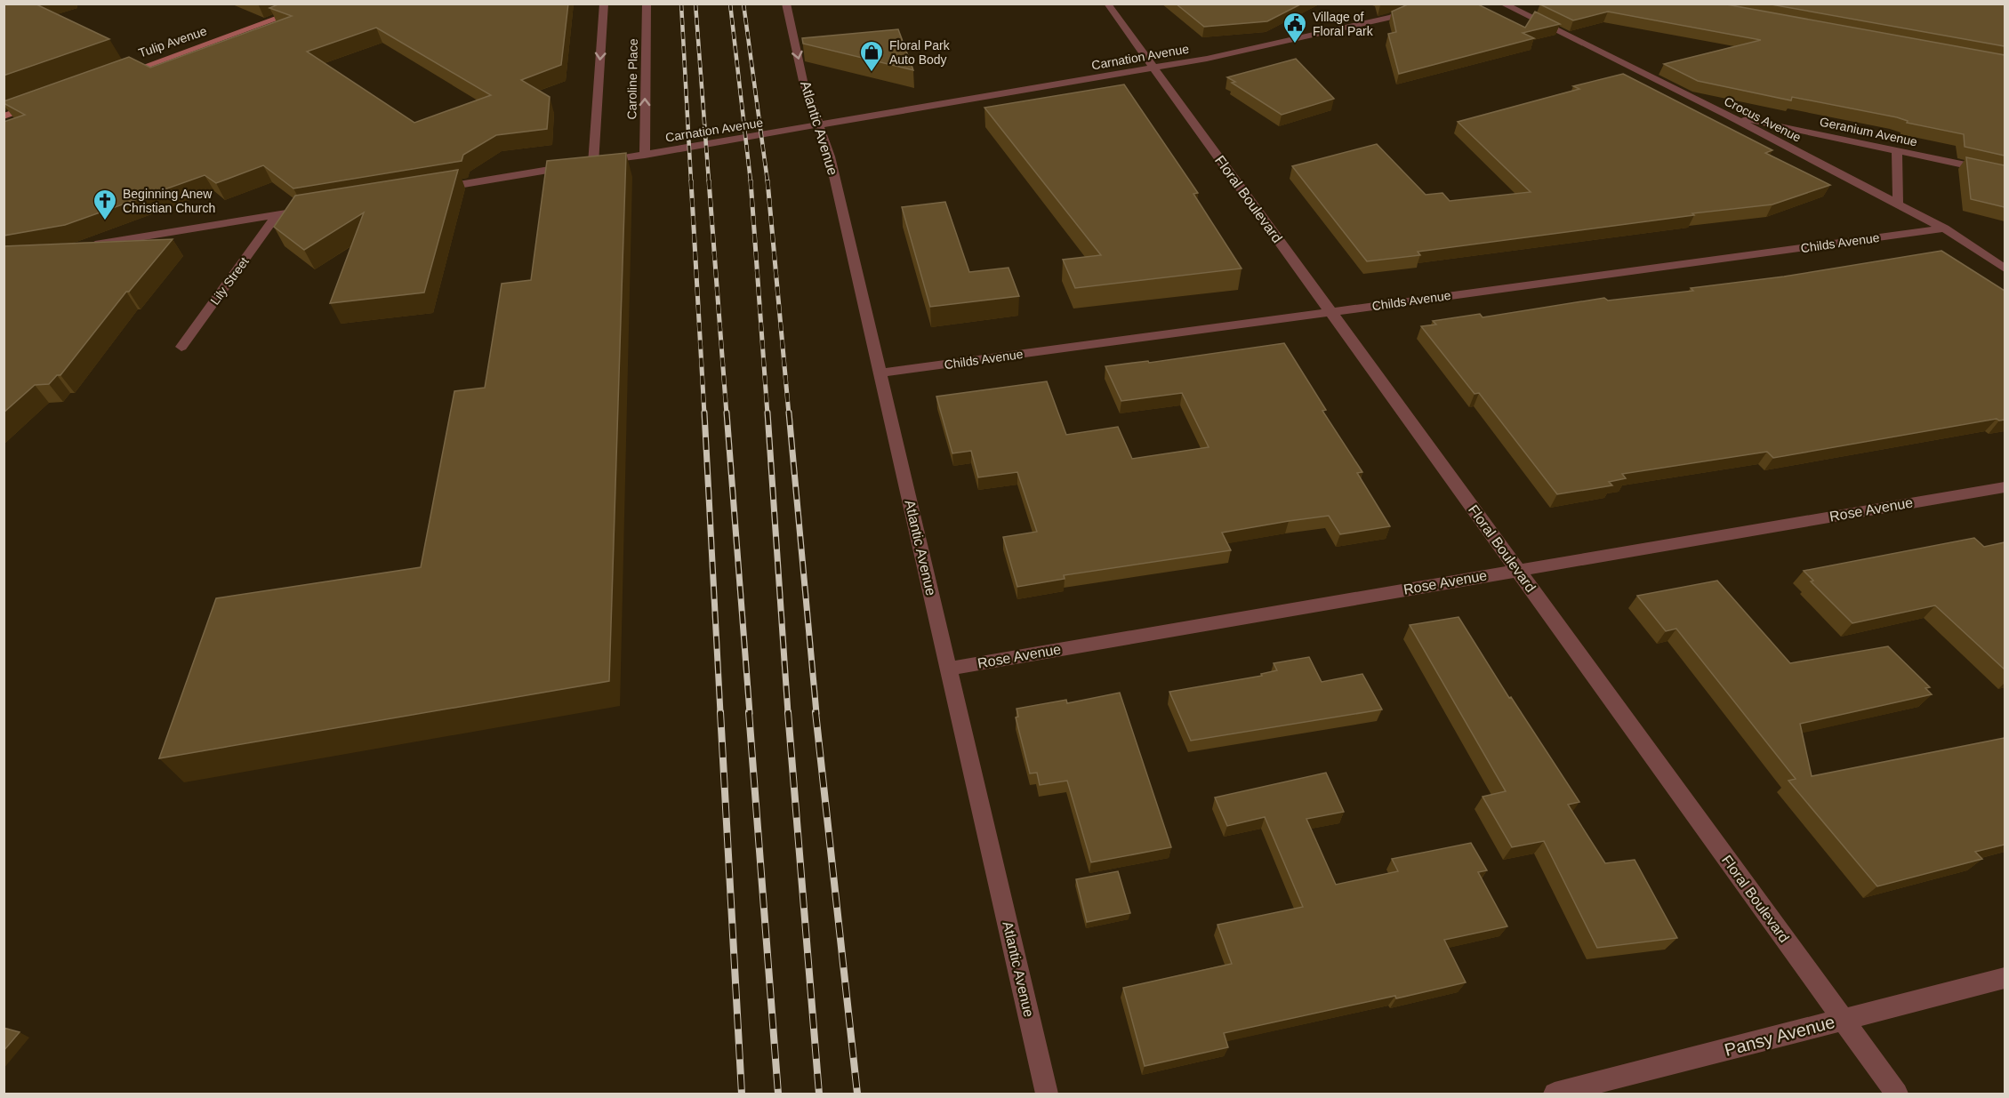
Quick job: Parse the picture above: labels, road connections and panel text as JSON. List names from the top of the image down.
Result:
{
  "streets": {
    "main road": ["Tulip Avenue"],
    "street": [
      "Carnation Avenue",
      "Caroline Place",
      "Crocus Avenue",
      "Atlantic Avenue",
      "Geranium Avenue",
      "Floral Boulevard",
      "Childs Avenue",
      "Lily Street",
      "Rose Avenue",
      "Pansy Avenue"
    ]
  },
  "crossings": [
    ["Carnation Avenue", "Caroline Place"],
    ["Carnation Avenue", "Atlantic Avenue"],
    ["Carnation Avenue", "Floral Boulevard"],
    ["Crocus Avenue", "Geranium Avenue"],
    ["Crocus Avenue", "Childs Avenue"],
    ["Atlantic Avenue", "Childs Avenue"],
    ["Atlantic Avenue", "Rose Avenue"],
    ["Floral Boulevard", "Childs Avenue"],
    ["Floral Boulevard", "Rose Avenue"],
    ["Floral Boulevard", "Pansy Avenue"]
  ],
  "places": {
    "public building": ["Village of Floral Park"],
    "shop": ["Floral Park Auto Body"],
    "church": ["Beginning Anew Christian Church"]
  }
}
